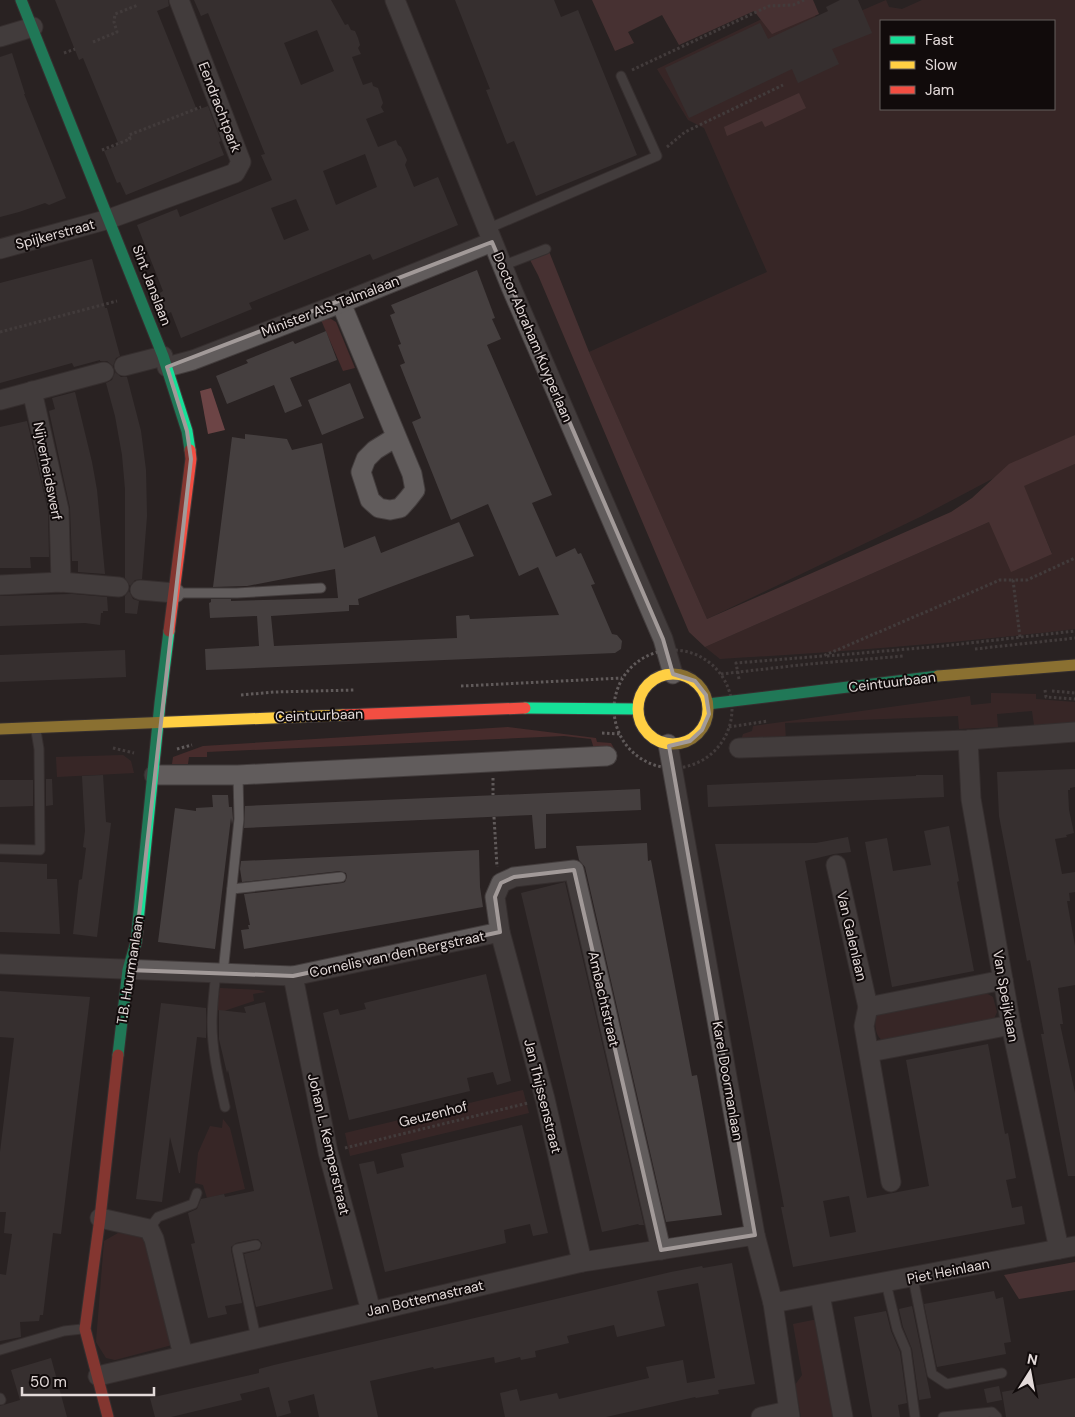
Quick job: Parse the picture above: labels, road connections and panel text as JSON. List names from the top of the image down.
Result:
{
  "streets": {
    "street": [
      "Eendrachtpark",
      "Spijkerstraat",
      "Sint Janslaan",
      "Minister A.S. Talmalaan",
      "Doctor Abraham Kuyperlaan",
      "Nijverheidswerf",
      "Ceintuurbaan",
      "Van Galenlaan",
      "Cornelis van den Bergstraat",
      "T.B. Huurmanlaan",
      "Van Speijklaan",
      "Ambachtstraat",
      "Karel Doormanlaan",
      "Jan Thijssenstraat",
      "Johan L. Kemperstraat",
      "Piet Heinlaan",
      "Jan Bottemastraat"
    ],
    "path": ["Geuzenhof"]
  },
  "crossings": [
    ["Eendrachtpark", "Spijkerstraat"],
    ["Eendrachtpark", "Sint Janslaan"],
    ["Spijkerstraat", "Sint Janslaan"],
    ["Sint Janslaan", "Minister A.S. Talmalaan"],
    ["Sint Janslaan", "Ceintuurbaan"],
    ["Sint Janslaan", "T.B. Huurmanlaan"],
    ["Minister A.S. Talmalaan", "Doctor Abraham Kuyperlaan"],
    ["Doctor Abraham Kuyperlaan", "Ceintuurbaan"],
    ["Doctor Abraham Kuyperlaan", "Karel Doormanlaan"],
    ["Ceintuurbaan", "T.B. Huurmanlaan"],
    ["Ceintuurbaan", "Karel Doormanlaan"],
    ["Cornelis van den Bergstraat", "T.B. Huurmanlaan"],
    ["Cornelis van den Bergstraat", "Jan Thijssenstraat"],
    ["Cornelis van den Bergstraat", "Johan L. Kemperstraat"],
    ["T.B. Huurmanlaan", "Jan Bottemastraat"],
    ["Van Speijklaan", "Piet Heinlaan"],
    ["Ambachtstraat", "Jan Bottemastraat"],
    ["Karel Doormanlaan", "Piet Heinlaan"],
    ["Karel Doormanlaan", "Jan Bottemastraat"],
    ["Jan Thijssenstraat", "Geuzenhof"],
    ["Jan Thijssenstraat", "Jan Bottemastraat"],
    ["Geuzenhof", "Johan L. Kemperstraat"],
    ["Johan L. Kemperstraat", "Jan Bottemastraat"]
  ],
  "legend": ["Fast", "Slow", "Jam"],
  "scale_bar": "50 m",
  "north": "top"
}
